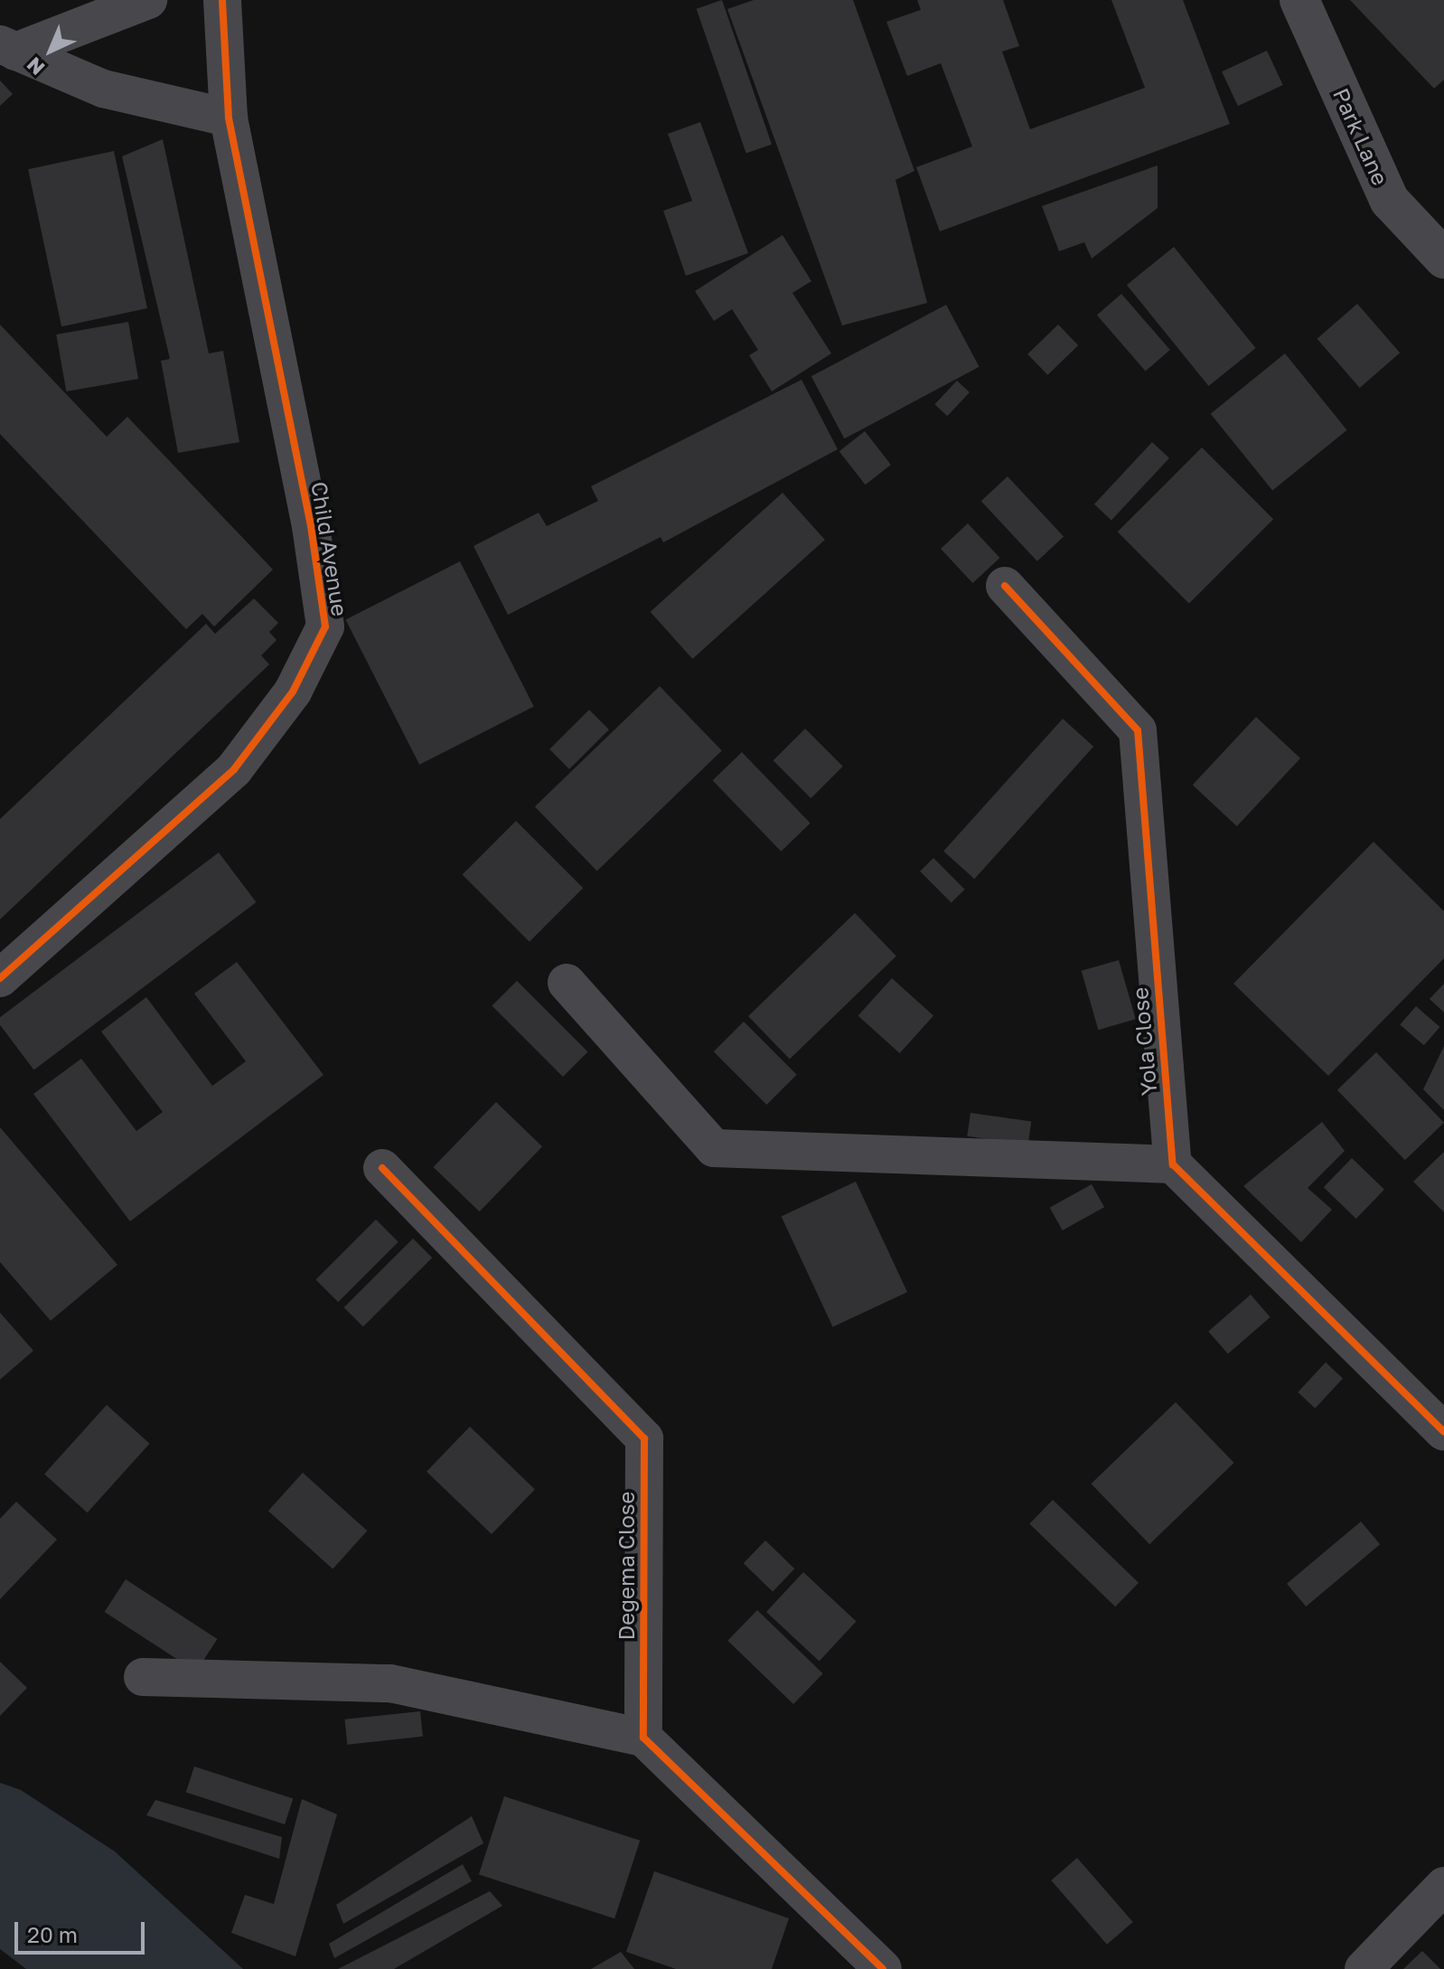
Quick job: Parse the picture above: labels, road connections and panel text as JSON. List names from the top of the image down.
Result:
{
  "streets": {
    "street": [
      "Park Lane",
      "Child Avenue",
      "Yola Close",
      "Degema Close"
    ]
  },
  "scale_bar": "20 m",
  "north": "bottom left"
}
